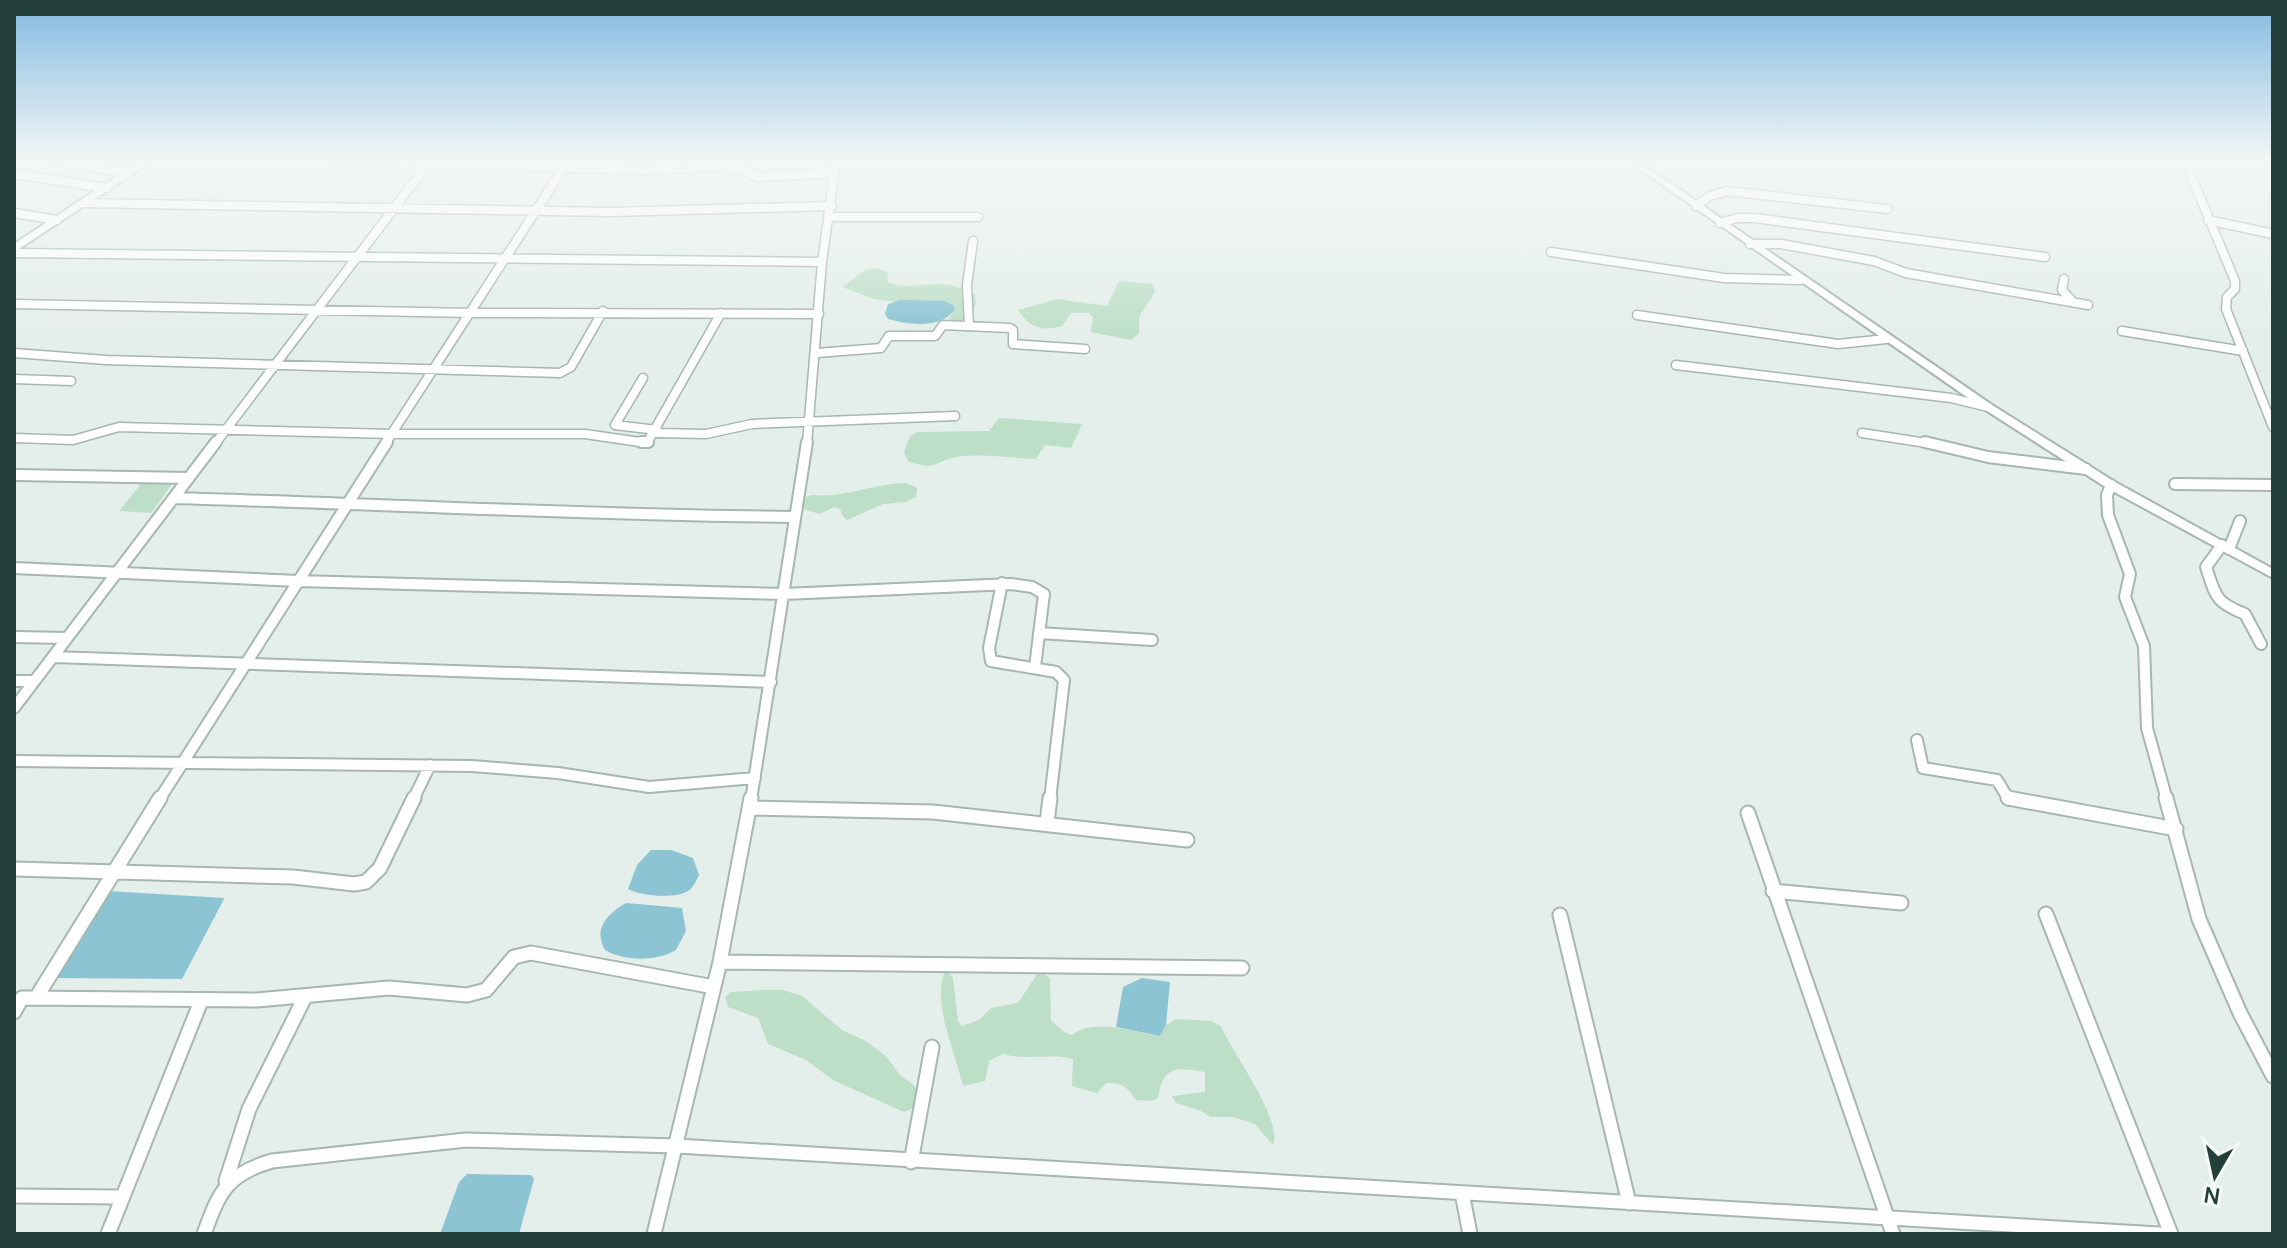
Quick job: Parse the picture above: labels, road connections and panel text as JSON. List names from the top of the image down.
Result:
{
  "north": "bottom"
}
